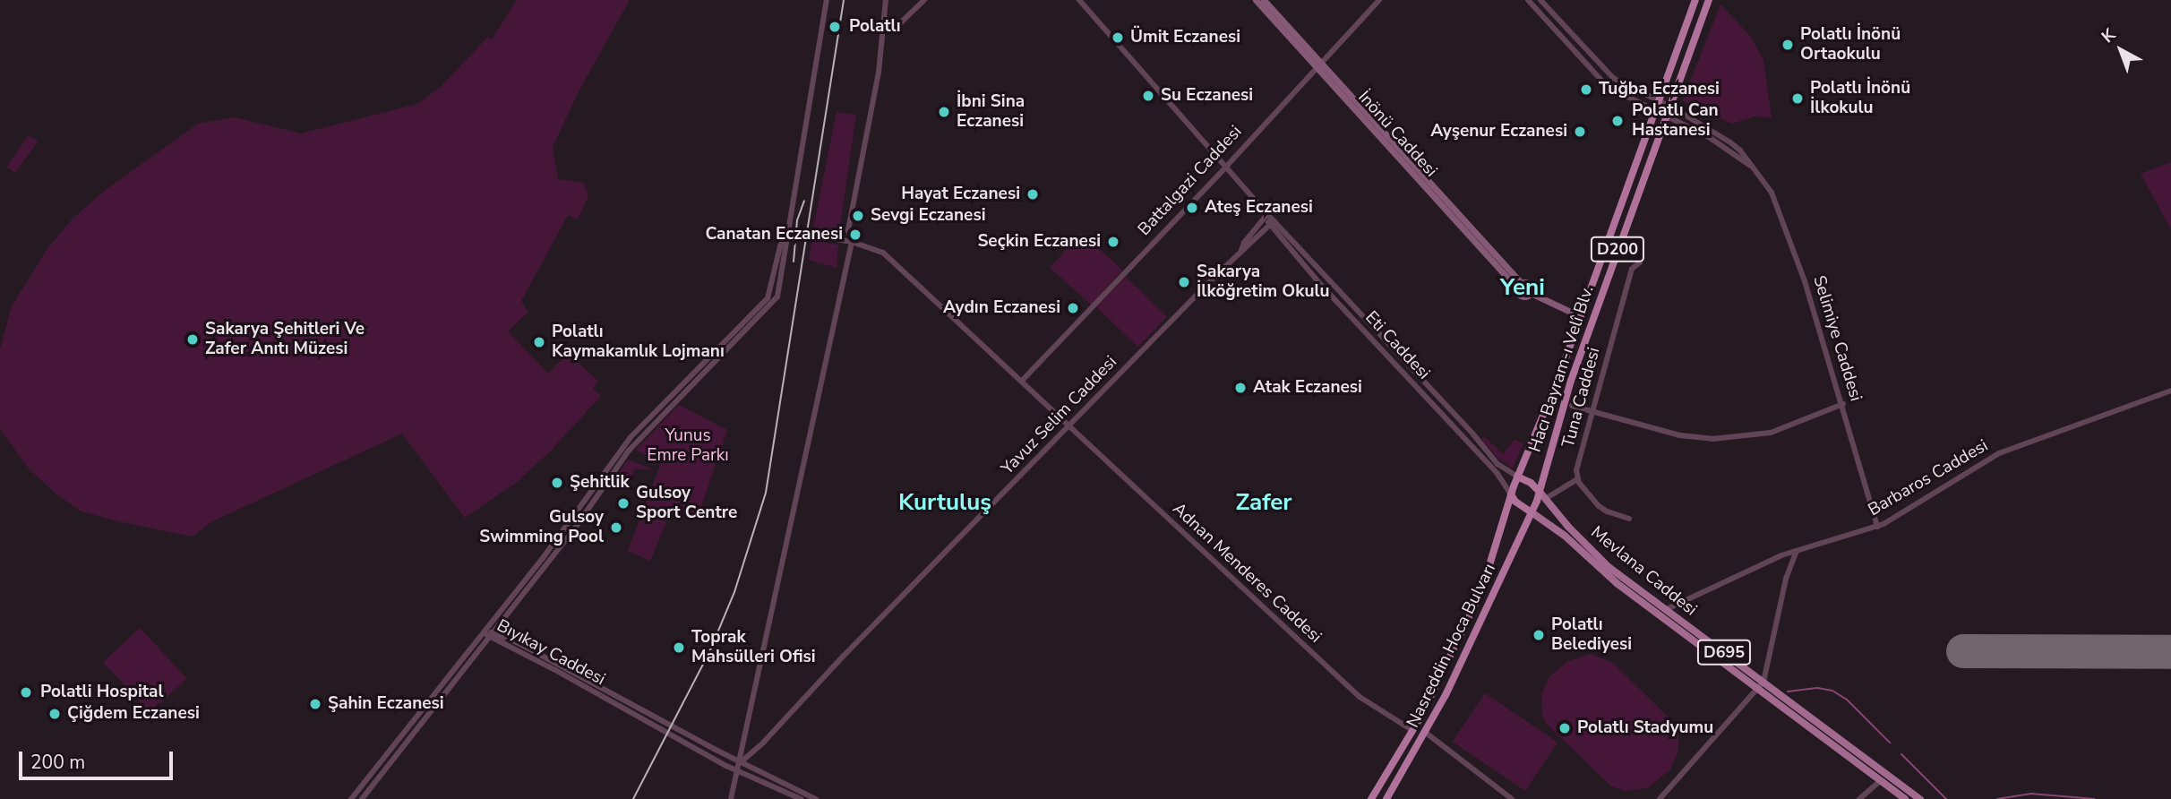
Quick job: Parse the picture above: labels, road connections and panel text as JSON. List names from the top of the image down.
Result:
{
  "streets": {
    "highway": ["D200", "Hacı Bayram-ı Velî Blv.", "Nasreddin Hoca Bulvarı"],
    "main road": ["İnönü Caddesi", "Mevlana Caddesi", "D695"],
    "street": [
      "Battalgazi Caddesi",
      "Selimiye Caddesi",
      "Eti Caddesi",
      "Tuna Caddesi",
      "Yavuz Selim Caddesi",
      "Barbaros Caddesi",
      "Adnan Menderes Caddesi",
      "Bıyıkay Caddesi"
    ]
  },
  "crossings": [
    ["İnönü Caddesi", "Battalgazi Caddesi"],
    ["Battalgazi Caddesi", "Eti Caddesi"],
    ["Battalgazi Caddesi", "Adnan Menderes Caddesi"],
    ["Selimiye Caddesi", "Hacı Bayram-ı Velî Blv."],
    ["Selimiye Caddesi", "Barbaros Caddesi"],
    ["Eti Caddesi", "Hacı Bayram-ı Velî Blv."],
    ["Eti Caddesi", "Yavuz Selim Caddesi"],
    ["Eti Caddesi", "Nasreddin Hoca Bulvarı"],
    ["Hacı Bayram-ı Velî Blv.", "Mevlana Caddesi"],
    ["Hacı Bayram-ı Velî Blv.", "Nasreddin Hoca Bulvarı"],
    ["Yavuz Selim Caddesi", "Adnan Menderes Caddesi"],
    ["Yavuz Selim Caddesi", "Bıyıkay Caddesi"],
    ["Barbaros Caddesi", "Mevlana Caddesi"],
    ["Mevlana Caddesi", "Nasreddin Hoca Bulvarı"],
    ["Adnan Menderes Caddesi", "Nasreddin Hoca Bulvarı"]
  ],
  "districts": ["Yeni", "Kurtuluş", "Zafer"],
  "parks": ["Yunus Emre Parkı"],
  "places": [
    "Polatlı",
    "Ümit Eczanesi",
    "Polatlı İnönü Ortaokulu",
    "Tuğba Eczanesi",
    "Su Eczanesi",
    "Polatlı İnönü İlkokulu",
    "İbni Sina Eczanesi",
    "Polatlı Can Hastanesi",
    "Ayşenur Eczanesi",
    "Hayat Eczanesi",
    "Ateş Eczanesi",
    "Sevgi Eczanesi",
    "Canatan Eczanesi",
    "Seçkin Eczanesi",
    "Sakarya İlköğretim Okulu",
    "Aydın Eczanesi",
    "Sakarya Şehitleri Ve Zafer Anıtı Müzesi",
    "Polatlı Kaymakamlık Lojmanı",
    "Atak Eczanesi",
    "Şehitlik",
    "Gulsoy Sport Centre",
    "Gulsoy Swimming Pool",
    "Polatlı Belediyesi",
    "Toprak Mahsülleri Ofisi",
    "Polatli Hospital",
    "Şahin Eczanesi",
    "Çiğdem Eczanesi",
    "Polatlı Stadyumu"
  ],
  "scale_bar": "200 m",
  "north": "top left"
}
